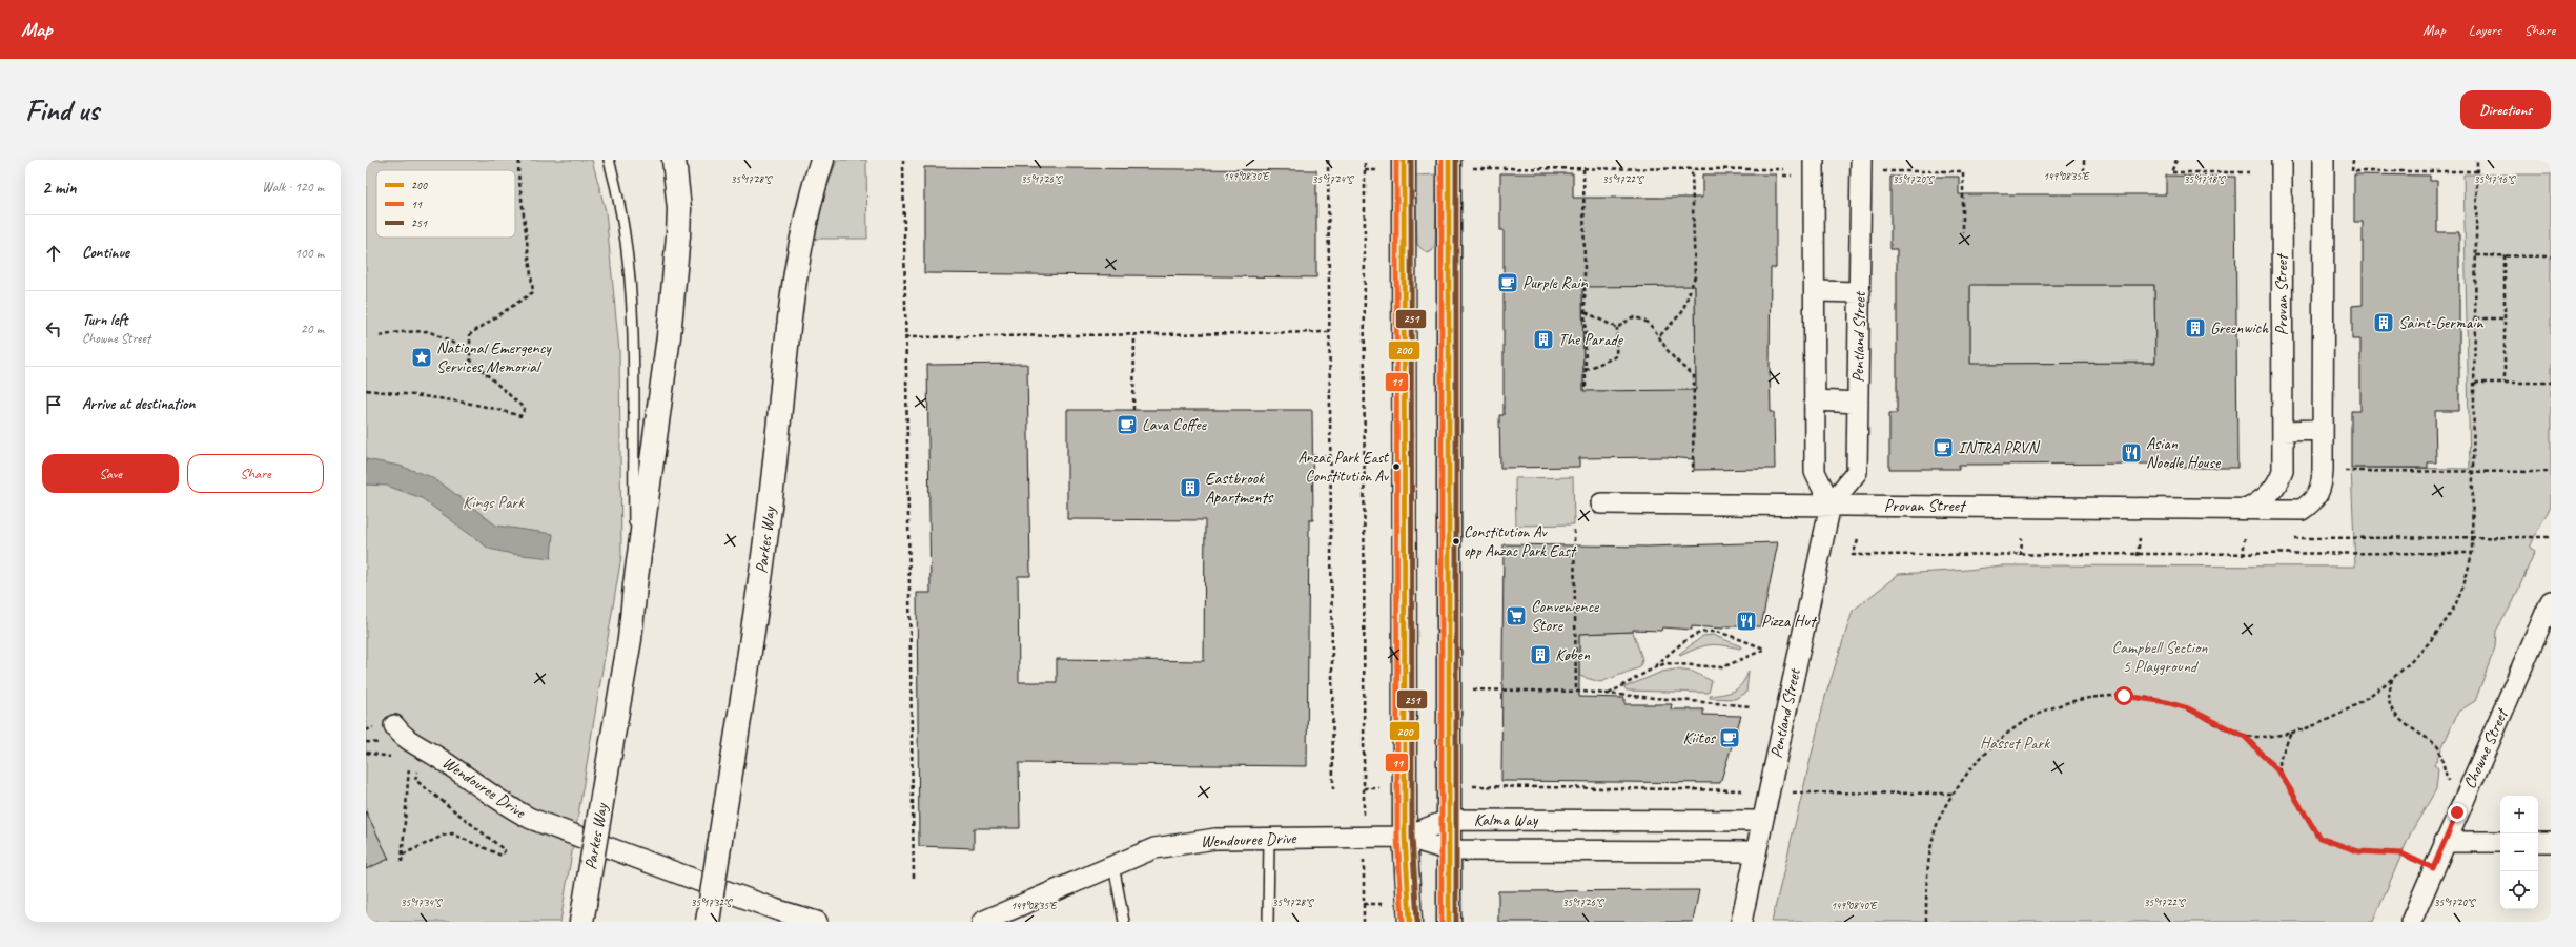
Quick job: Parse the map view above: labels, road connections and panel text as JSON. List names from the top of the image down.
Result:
{
  "streets": {
    "street": [
      "Provan Street",
      "Pentland Street",
      "Parkes Way",
      "Chowne Street",
      "Wendouree Drive",
      "Kalma Way"
    ]
  },
  "crossings": [
    ["Provan Street", "Pentland Street"],
    ["Pentland Street", "Kalma Way"],
    ["Wendouree Drive", "Kalma Way"]
  ],
  "parks": ["Kings Park", "Campbell Section 5 Playground", "Hasset Park"],
  "places": {
    "cafe": [
      "Purple Rain",
      "Lava Coffee",
      "INTRA PRVN",
      "Kiitos"
    ],
    "building": [
      "Saint-Germain",
      "Greenwich",
      "The Parade",
      "Eastbrook Apartments",
      "Køben"
    ],
    "place": ["National Emergency Services Memorial"],
    "restaurant": ["Asian Noodle House", "Pizza Hut"],
    "other": ["Anzac Park East Constitution Av", "Constitution Av opp Anzac Park East"],
    "supermarket": ["Convenience Store"]
  },
  "lines": ["transit line 200", "transit line 11", "transit line 251"],
  "legend": ["200", "11", "251"],
  "page": {
    "header": "Map",
    "nav": ["Map", "Layers", "Share"],
    "buttons": [
      "Directions",
      ["Save", "Share"]
    ],
    "title": "Find us",
    "heading": ["2 min", "Walk · 120 m"],
    "list": [
      ["Continue", "100 m"],
      ["Turn left", "Chowne Street", "20 m"],
      "Arrive at destination"
    ],
    "map_buttons": ["+", "−"]
  },
  "coordinates": [
    "149°08'30\"E",
    "149°08'35\"E",
    "35°17'28\"S",
    "35°17'24\"S",
    "35°17'22\"S",
    "35°17'20\"S",
    "35°17'26\"S",
    "35°17'18\"S",
    "35°17'16\"S",
    "35°17'34\"S",
    "35°17'32\"S",
    "149°08'40\"E"
  ]
}
